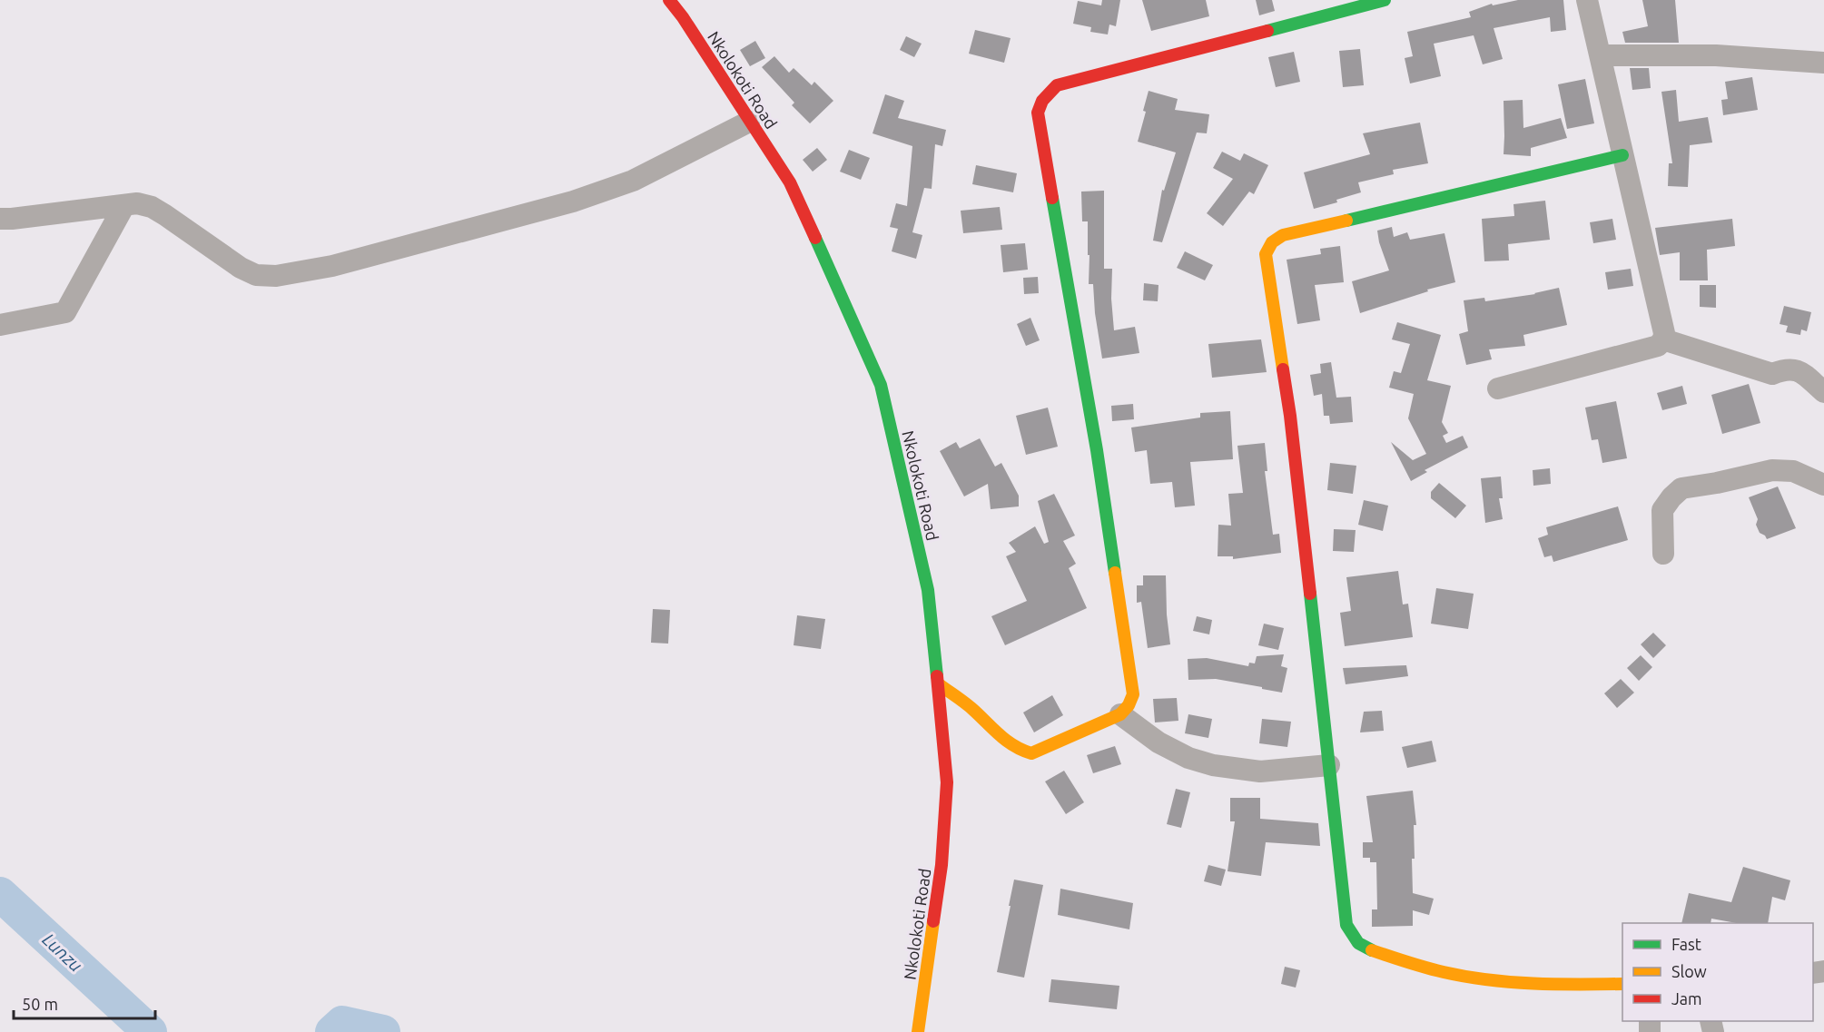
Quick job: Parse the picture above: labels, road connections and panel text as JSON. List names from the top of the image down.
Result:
{
  "streets": {
    "street": ["Nkolokoti Road"]
  },
  "water": ["Lunzu"],
  "legend": ["Fast", "Slow", "Jam"],
  "scale_bar": "50 m"
}
